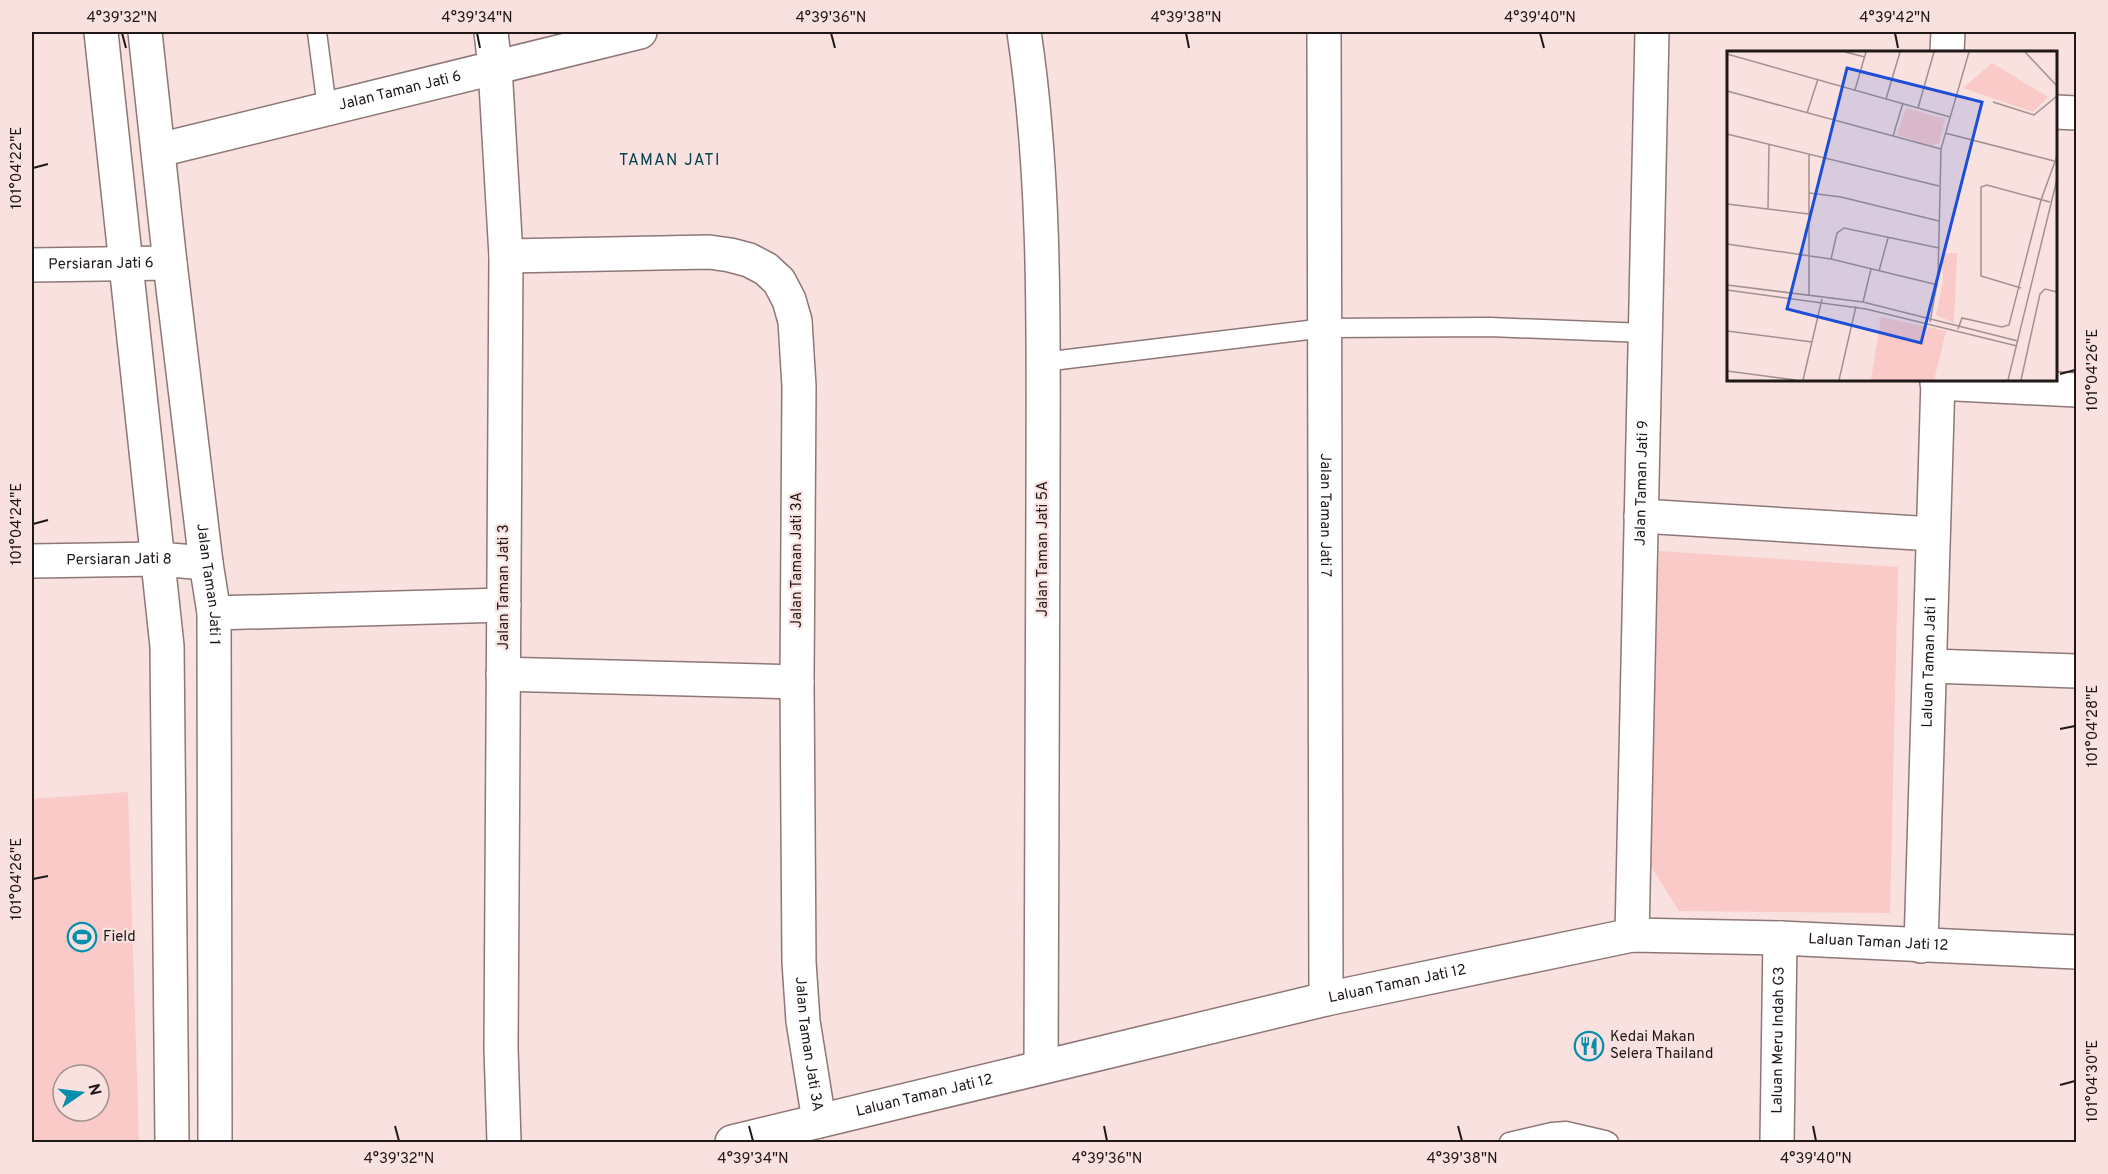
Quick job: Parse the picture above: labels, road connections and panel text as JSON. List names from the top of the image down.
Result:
{
  "streets": {
    "street": [
      "Jalan Taman Jati 6",
      "Persiaran Jati 6",
      "Jalan Taman Jati 9",
      "Jalan Taman Jati 7",
      "Jalan Taman Jati 5A",
      "Jalan Taman Jati 3A",
      "Persiaran Jati 8",
      "Jalan Taman Jati 1",
      "Jalan Taman Jati 3",
      "Laluan Taman Jati 1",
      "Laluan Taman Jati 12",
      "Laluan Meru Indah G3"
    ]
  },
  "crossings": [
    ["Jalan Taman Jati 6", "Jalan Taman Jati 1"],
    ["Jalan Taman Jati 6", "Jalan Taman Jati 3"],
    ["Persiaran Jati 6", "Jalan Taman Jati 1"],
    ["Jalan Taman Jati 9", "Laluan Taman Jati 12"],
    ["Jalan Taman Jati 7", "Laluan Taman Jati 12"],
    ["Jalan Taman Jati 5A", "Laluan Taman Jati 12"],
    ["Jalan Taman Jati 3A", "Jalan Taman Jati 3"],
    ["Jalan Taman Jati 3A", "Laluan Taman Jati 12"],
    ["Persiaran Jati 8", "Jalan Taman Jati 1"],
    ["Laluan Taman Jati 1", "Laluan Taman Jati 12"],
    ["Laluan Taman Jati 12", "Laluan Meru Indah G3"]
  ],
  "districts": ["TAMAN JATI"],
  "places": {
    "sports": ["Field"],
    "restaurant": ["Kedai Makan Selera Thailand"]
  },
  "north": "right",
  "coordinates": [
    "4°39'32\"N",
    "4°39'34\"N",
    "4°39'36\"N",
    "4°39'38\"N",
    "4°39'40\"N",
    "4°39'42\"N",
    "101°04'22\"E",
    "101°04'26\"E",
    "101°04'24\"E",
    "101°04'28\"E",
    "101°04'30\"E"
  ]
}
